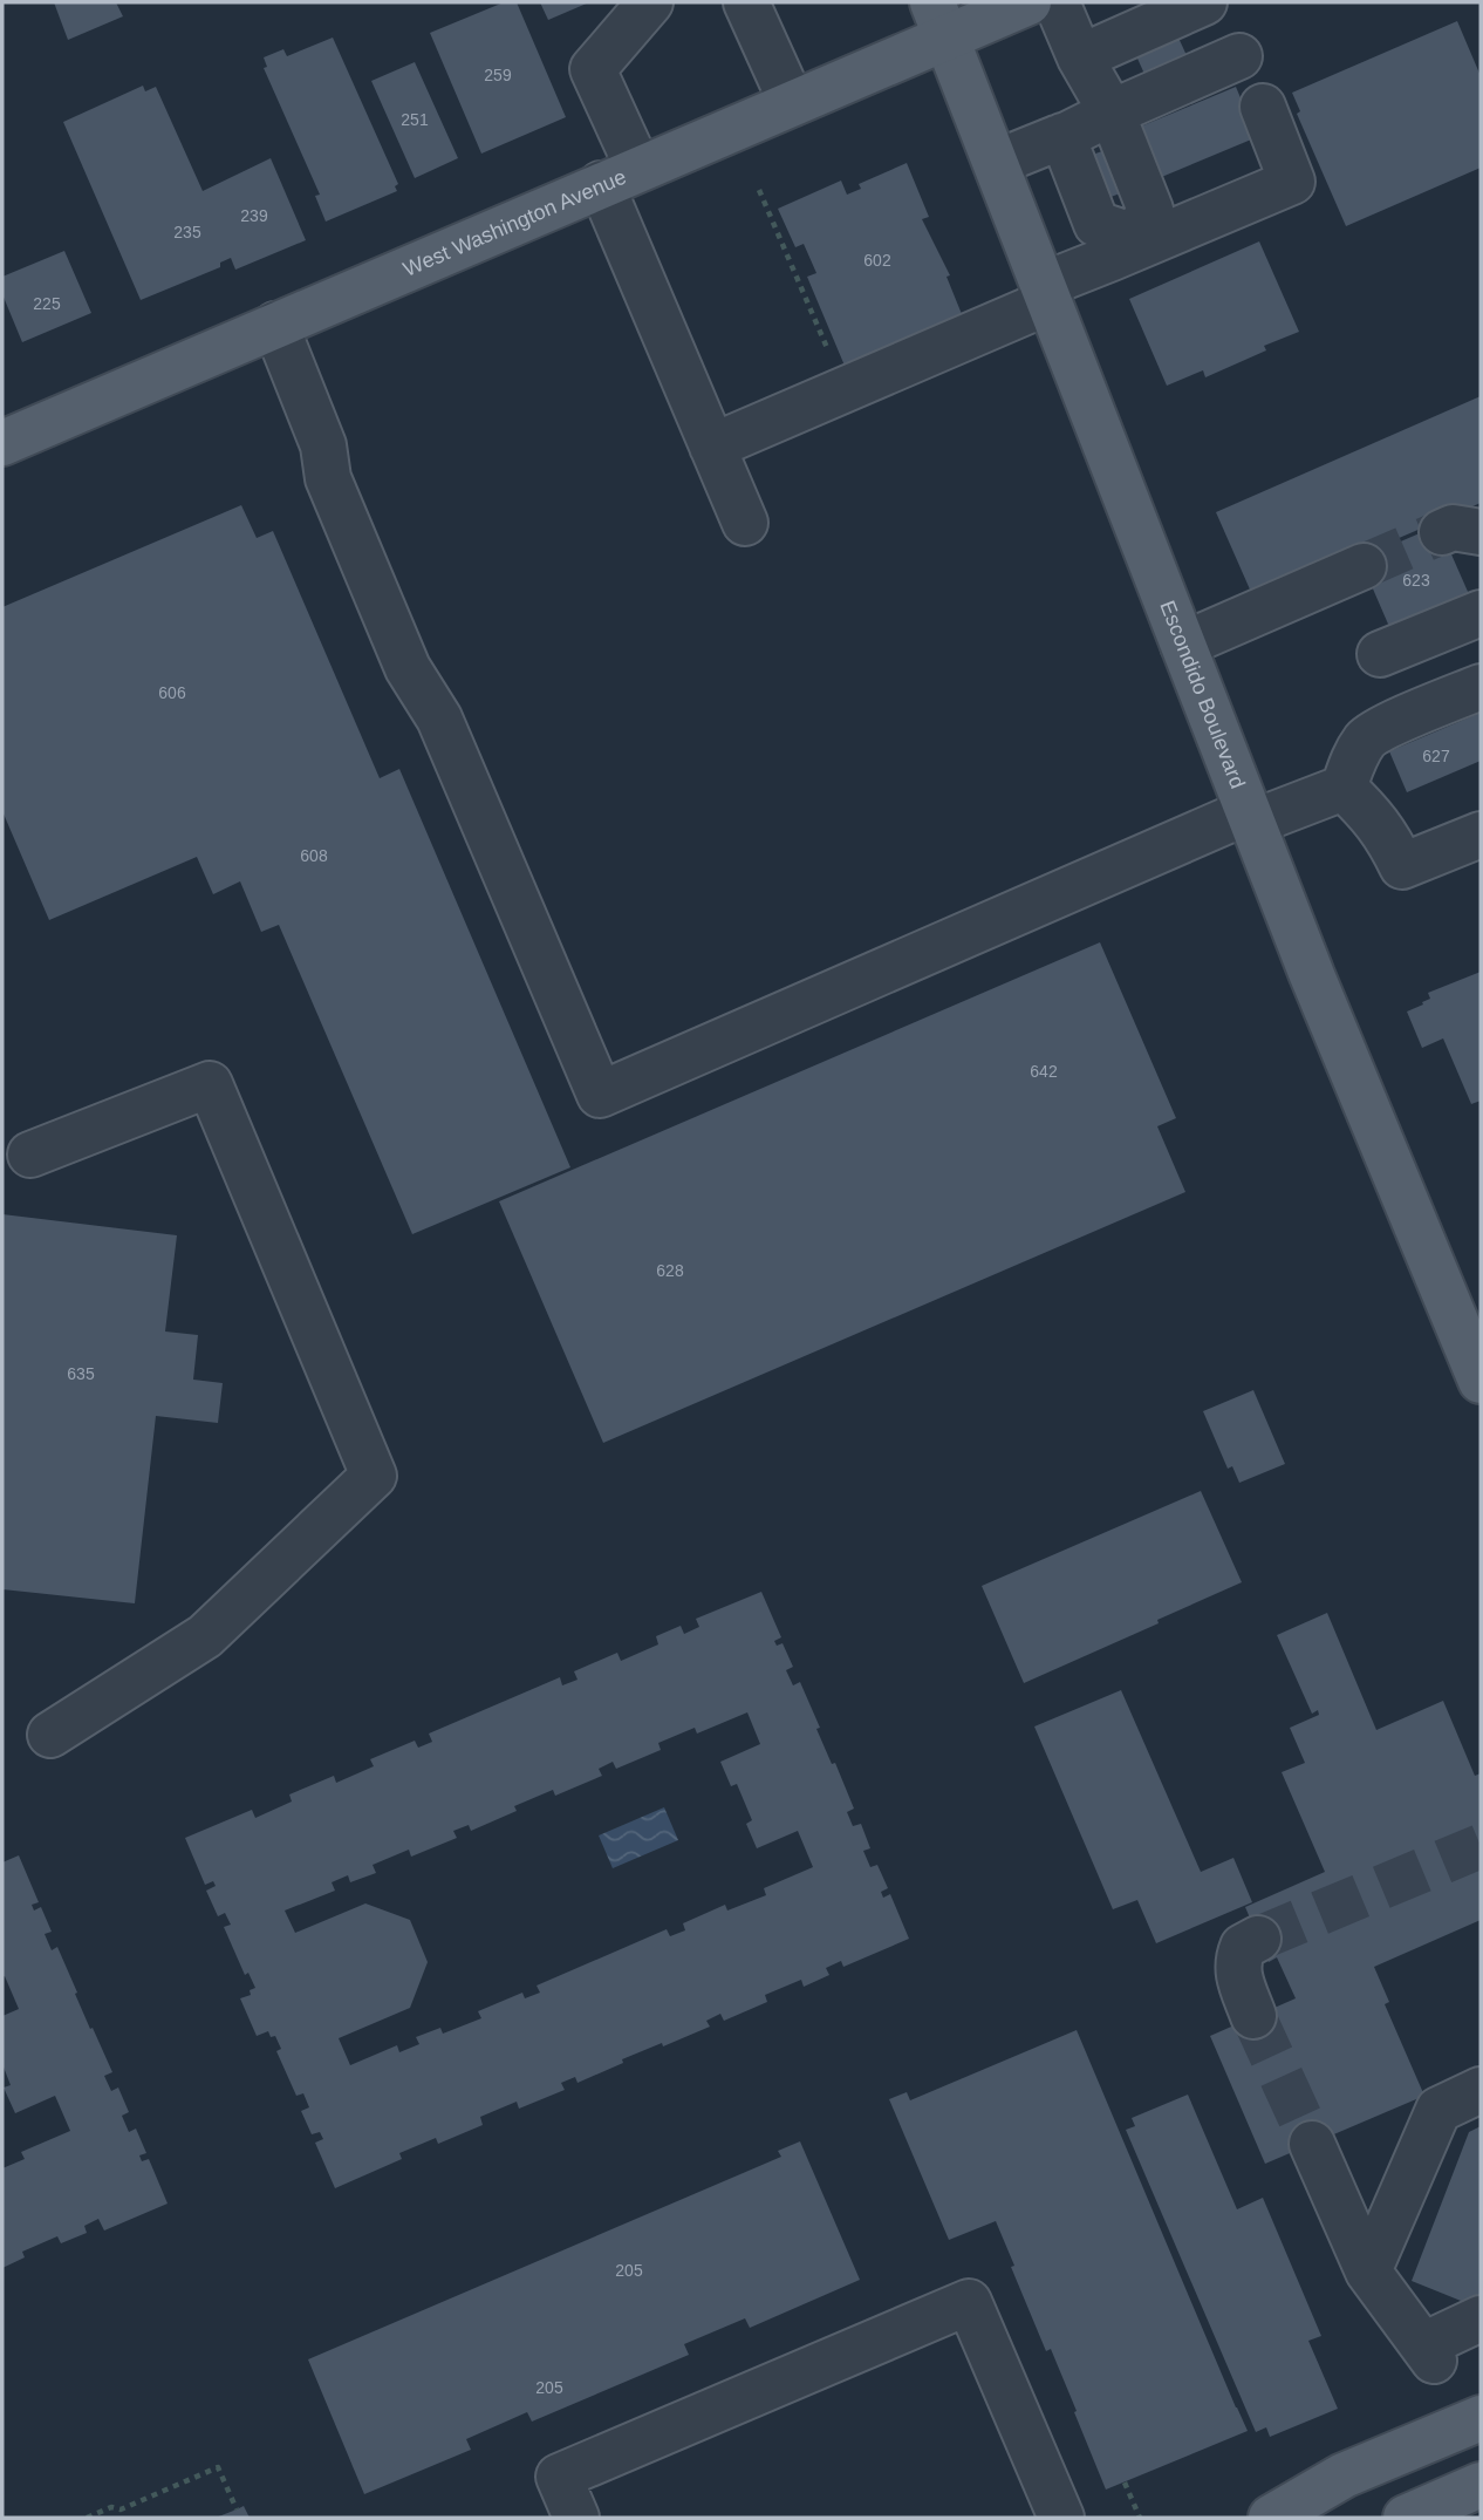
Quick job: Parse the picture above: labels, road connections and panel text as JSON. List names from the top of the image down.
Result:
{
  "streets": {
    "main road": ["West Washington Avenue", "Escondido Boulevard"]
  },
  "crossings": [
    ["West Washington Avenue", "Escondido Boulevard"]
  ],
  "house_numbers": [
    "259",
    "251",
    "239",
    "235",
    "602",
    "225",
    "623",
    "606",
    "627",
    "608",
    "642",
    "628",
    "635",
    "205",
    "205"
  ]
}
